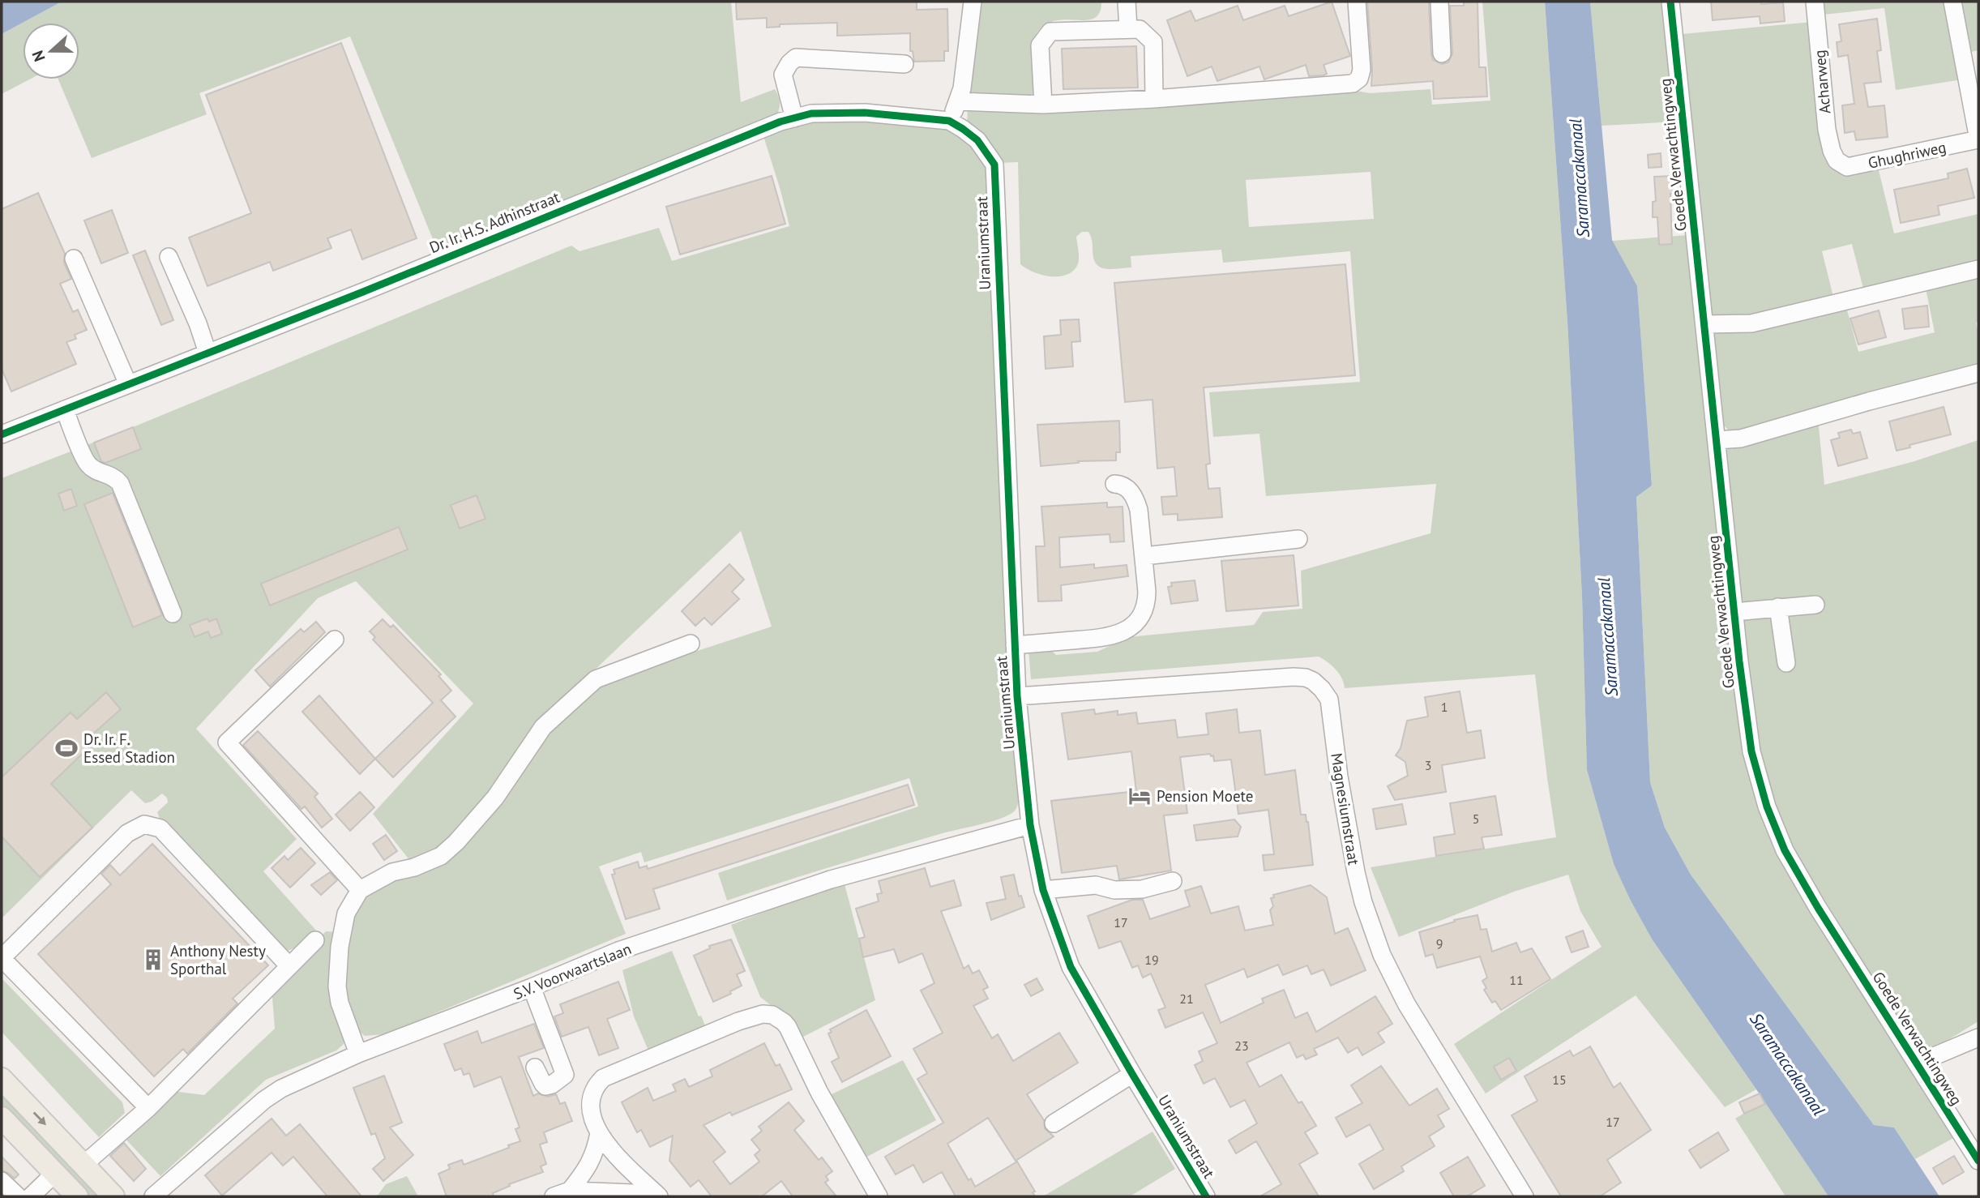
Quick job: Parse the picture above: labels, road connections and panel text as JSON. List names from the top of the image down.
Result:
{
  "streets": {
    "street": [
      "Acharweg",
      "Goede Verwachtingweg",
      "Ghughriweg",
      "Dr. Ir. H.S. Adhinstraat",
      "Uraniumstraat",
      "Magnesiumstraat",
      "S.V. Voorwaartslaan"
    ]
  },
  "crossings": [
    ["Acharweg", "Ghughriweg"],
    ["Dr. Ir. H.S. Adhinstraat", "Uraniumstraat"],
    ["Uraniumstraat", "Magnesiumstraat"],
    ["Uraniumstraat", "S.V. Voorwaartslaan"]
  ],
  "water": ["Saramaccakanaal"],
  "places": {
    "sports": ["Dr. Ir. F. Essed Stadion"],
    "hotel": ["Pension Moete"],
    "building": ["Anthony Nesty Sporthal"]
  },
  "house_numbers": [
    "1",
    "3",
    "5",
    "17",
    "9",
    "19",
    "11",
    "21",
    "23",
    "15",
    "17"
  ],
  "north": "left"
}
